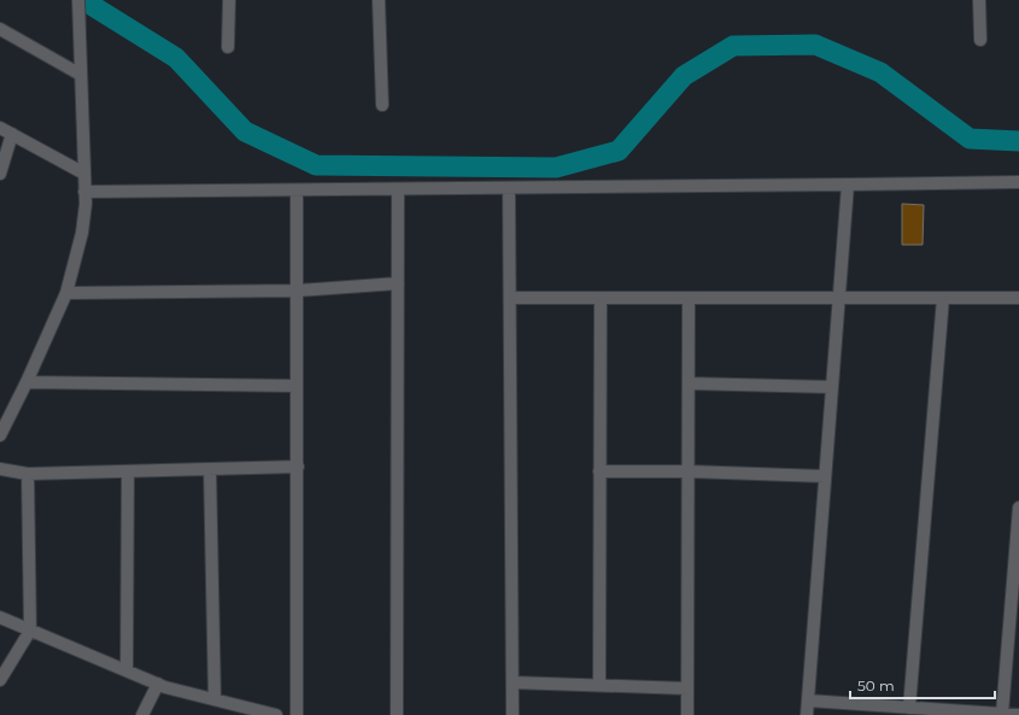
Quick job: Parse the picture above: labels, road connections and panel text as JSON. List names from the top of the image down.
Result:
{
  "scale_bar": "50 m"
}
